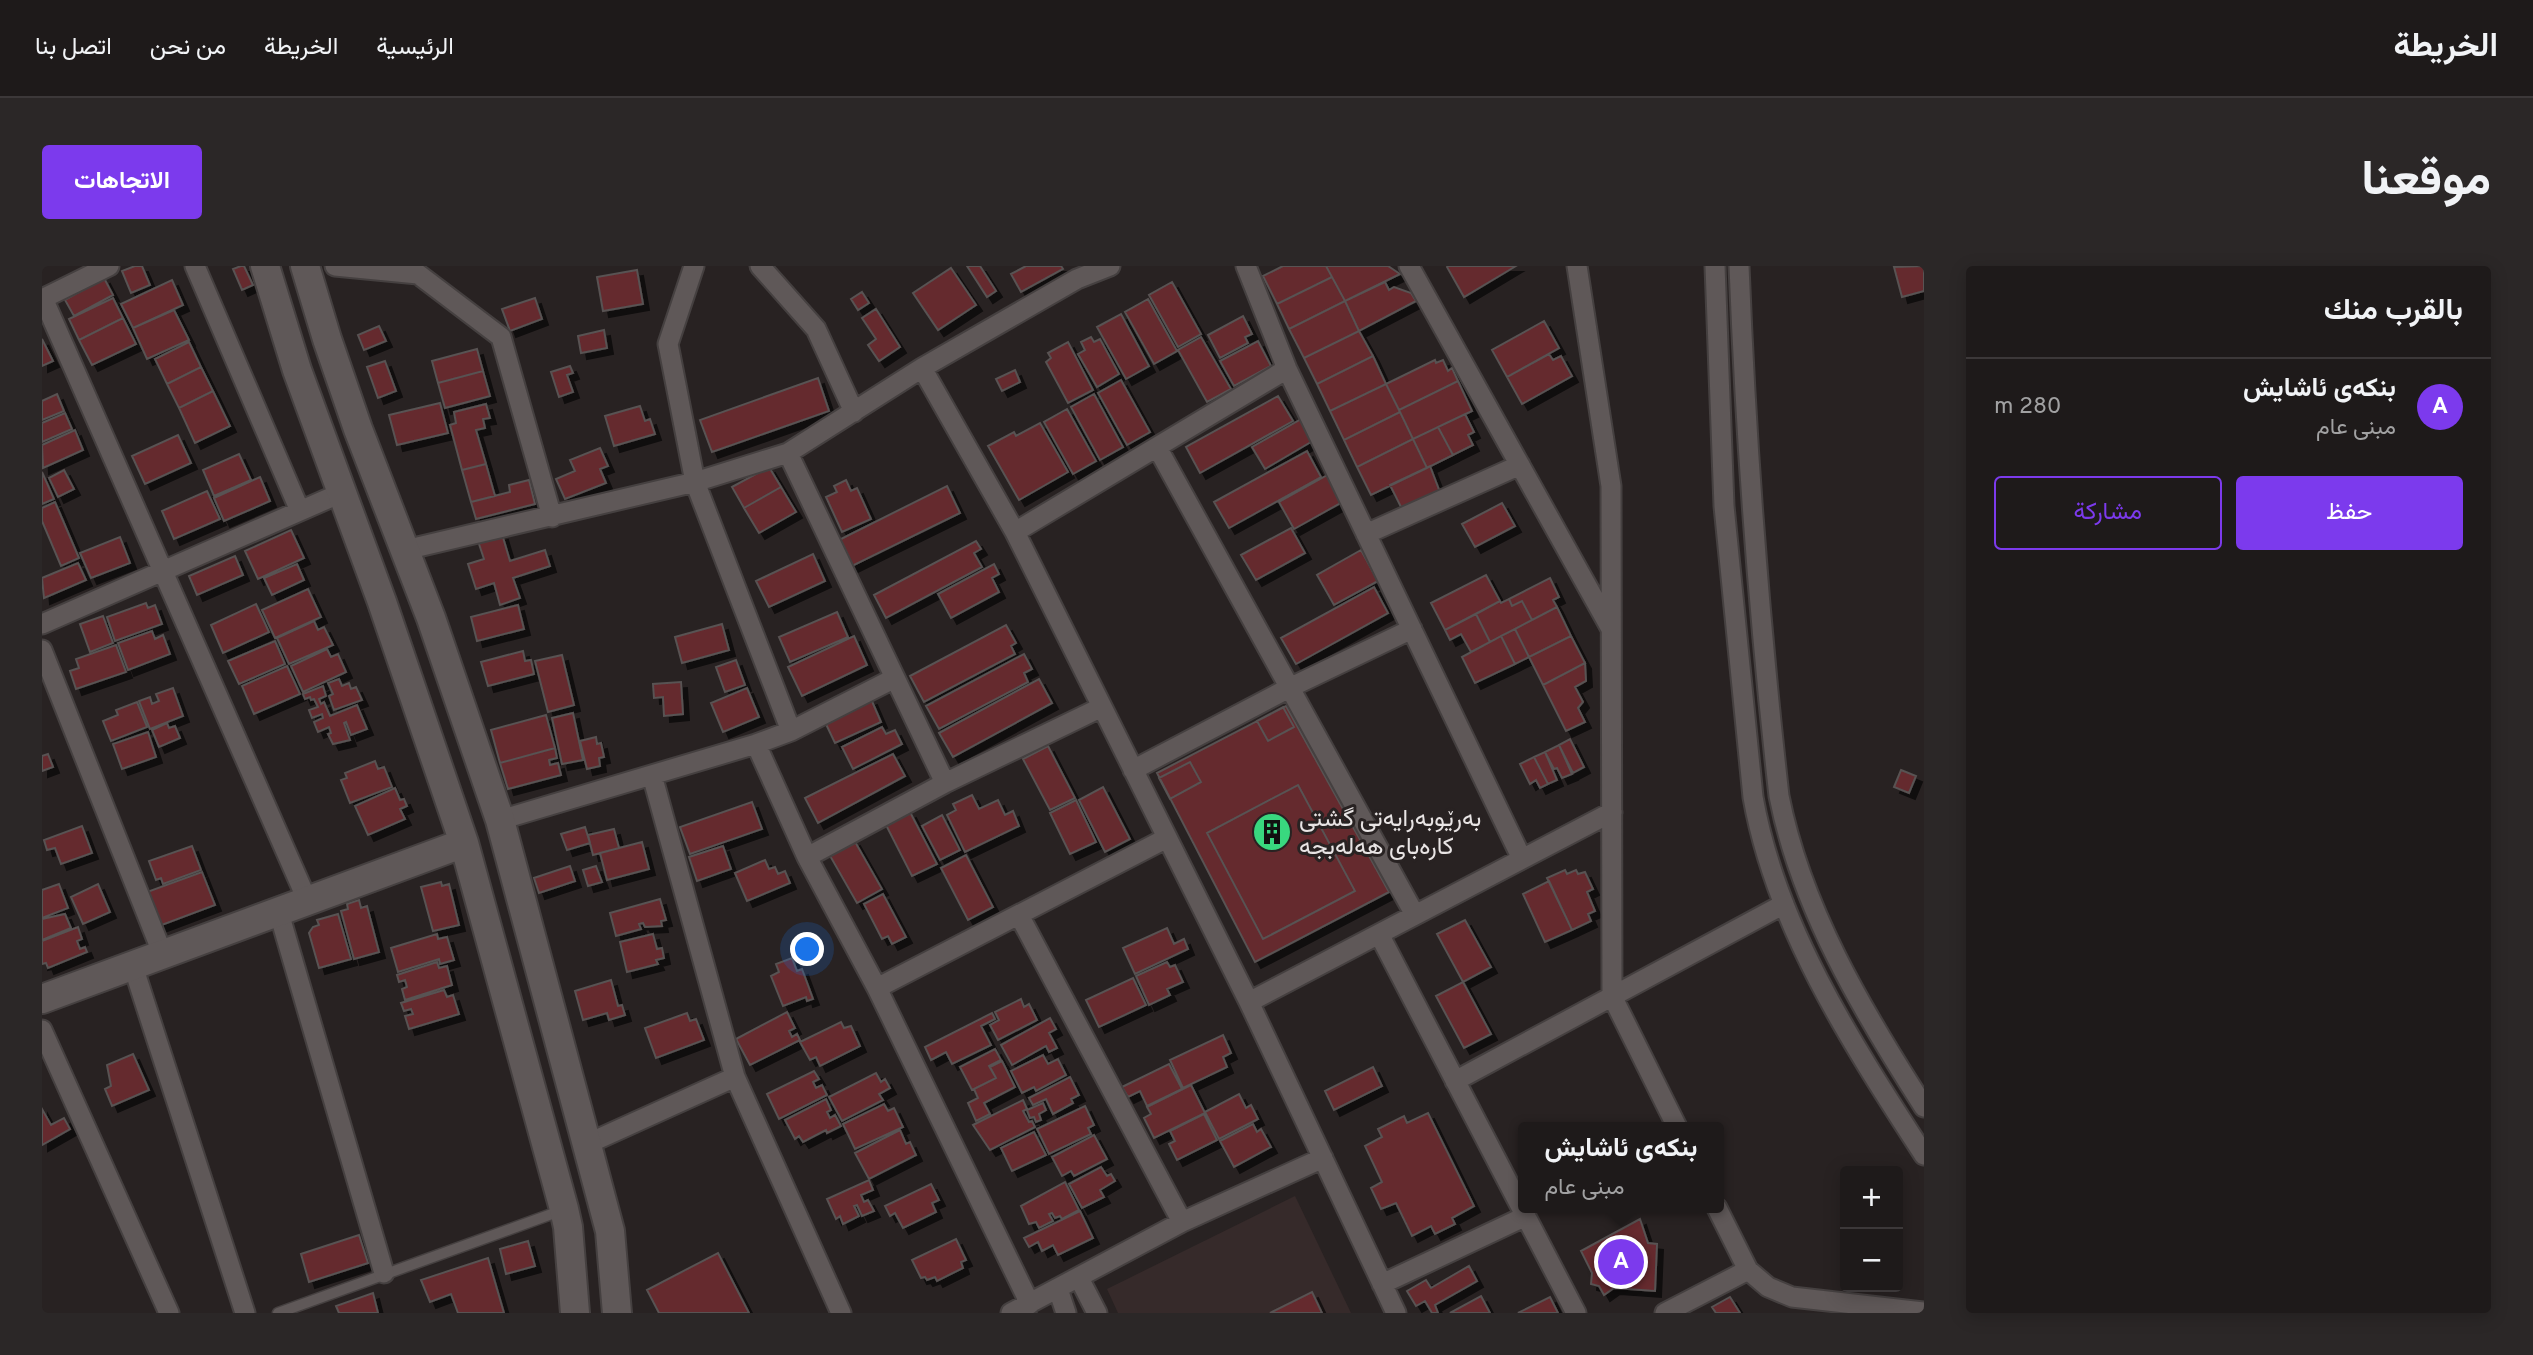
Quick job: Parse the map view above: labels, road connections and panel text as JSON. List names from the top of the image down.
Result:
{
  "places": {
    "building": ["بەرێوبەرایەتی گشتی کارەبای هەلەبجە"]
  },
  "page": {
    "header": "الخريطة",
    "nav": [
      "الرئيسية",
      "الخريطة",
      "من نحن",
      "اتصل بنا"
    ],
    "title": "موقعنا",
    "buttons": [
      "الاتجاهات",
      ["حفظ", "مشاركة"]
    ],
    "heading": "بالقرب منك",
    "list": [
      {
        "mark": "A",
        "name": "بنکەی ئاشایش",
        "note": "مبنى عام",
        "value": "280 m"
      }
    ],
    "popup": ["بنکەی ئاشایش", "مبنى عام"],
    "map_buttons": ["+", "−"],
    "pins": "A"
  }
}
